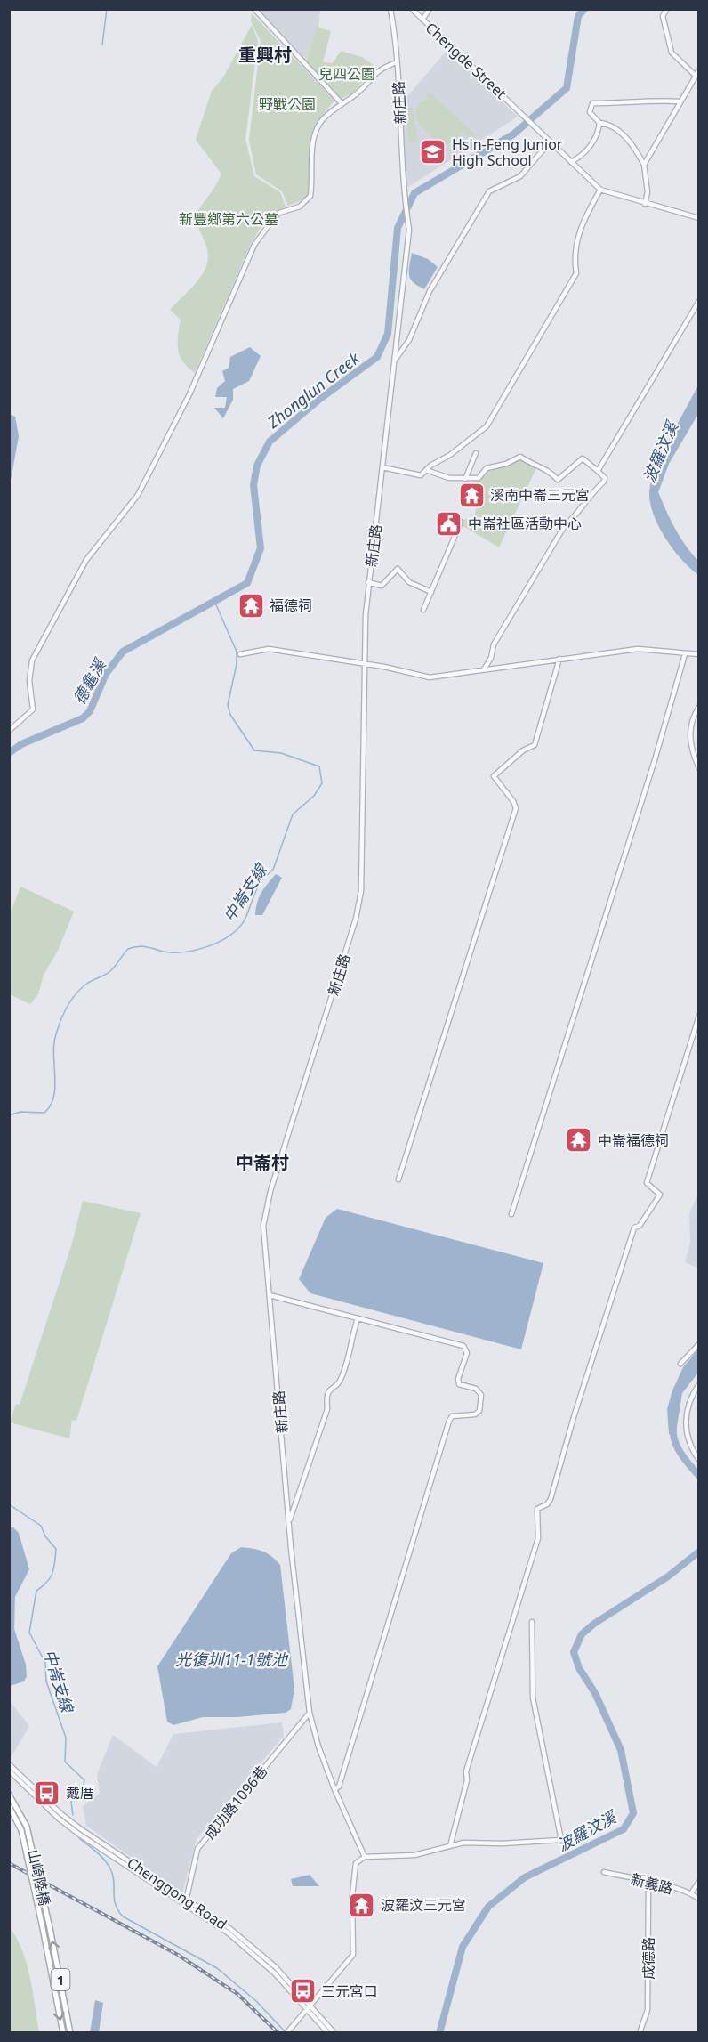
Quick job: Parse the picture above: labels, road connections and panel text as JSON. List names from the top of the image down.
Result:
{
  "streets": {
    "main road": ["山崎陸橋", "1"],
    "street": [
      "Chengde Street",
      "新庄路",
      "成功路1096巷",
      "新義路",
      "Chenggong Road",
      "成德路"
    ]
  },
  "crossings": [
    ["新庄路", "成功路1096巷"],
    ["成功路1096巷", "Chenggong Road"],
    ["新義路", "成德路"]
  ],
  "districts": ["重興村", "中崙村"],
  "water": [
    "Zhonglun Creek",
    "波羅汶溪",
    "德龜溪",
    "中崙支線",
    "光復圳11-1號池"
  ],
  "parks": ["兒四公園", "野戰公園", "新豐鄉第六公墓"],
  "places": {
    "school or university": ["Hsin-Feng Junior High School"],
    "temple": [
      "溪南中崙三元宮",
      "福德祠",
      "中崙福德祠",
      "波羅汶三元宮"
    ],
    "public building": ["中崙社區活動中心"],
    "bus stop": ["戴厝", "三元宮口"]
  }
}
